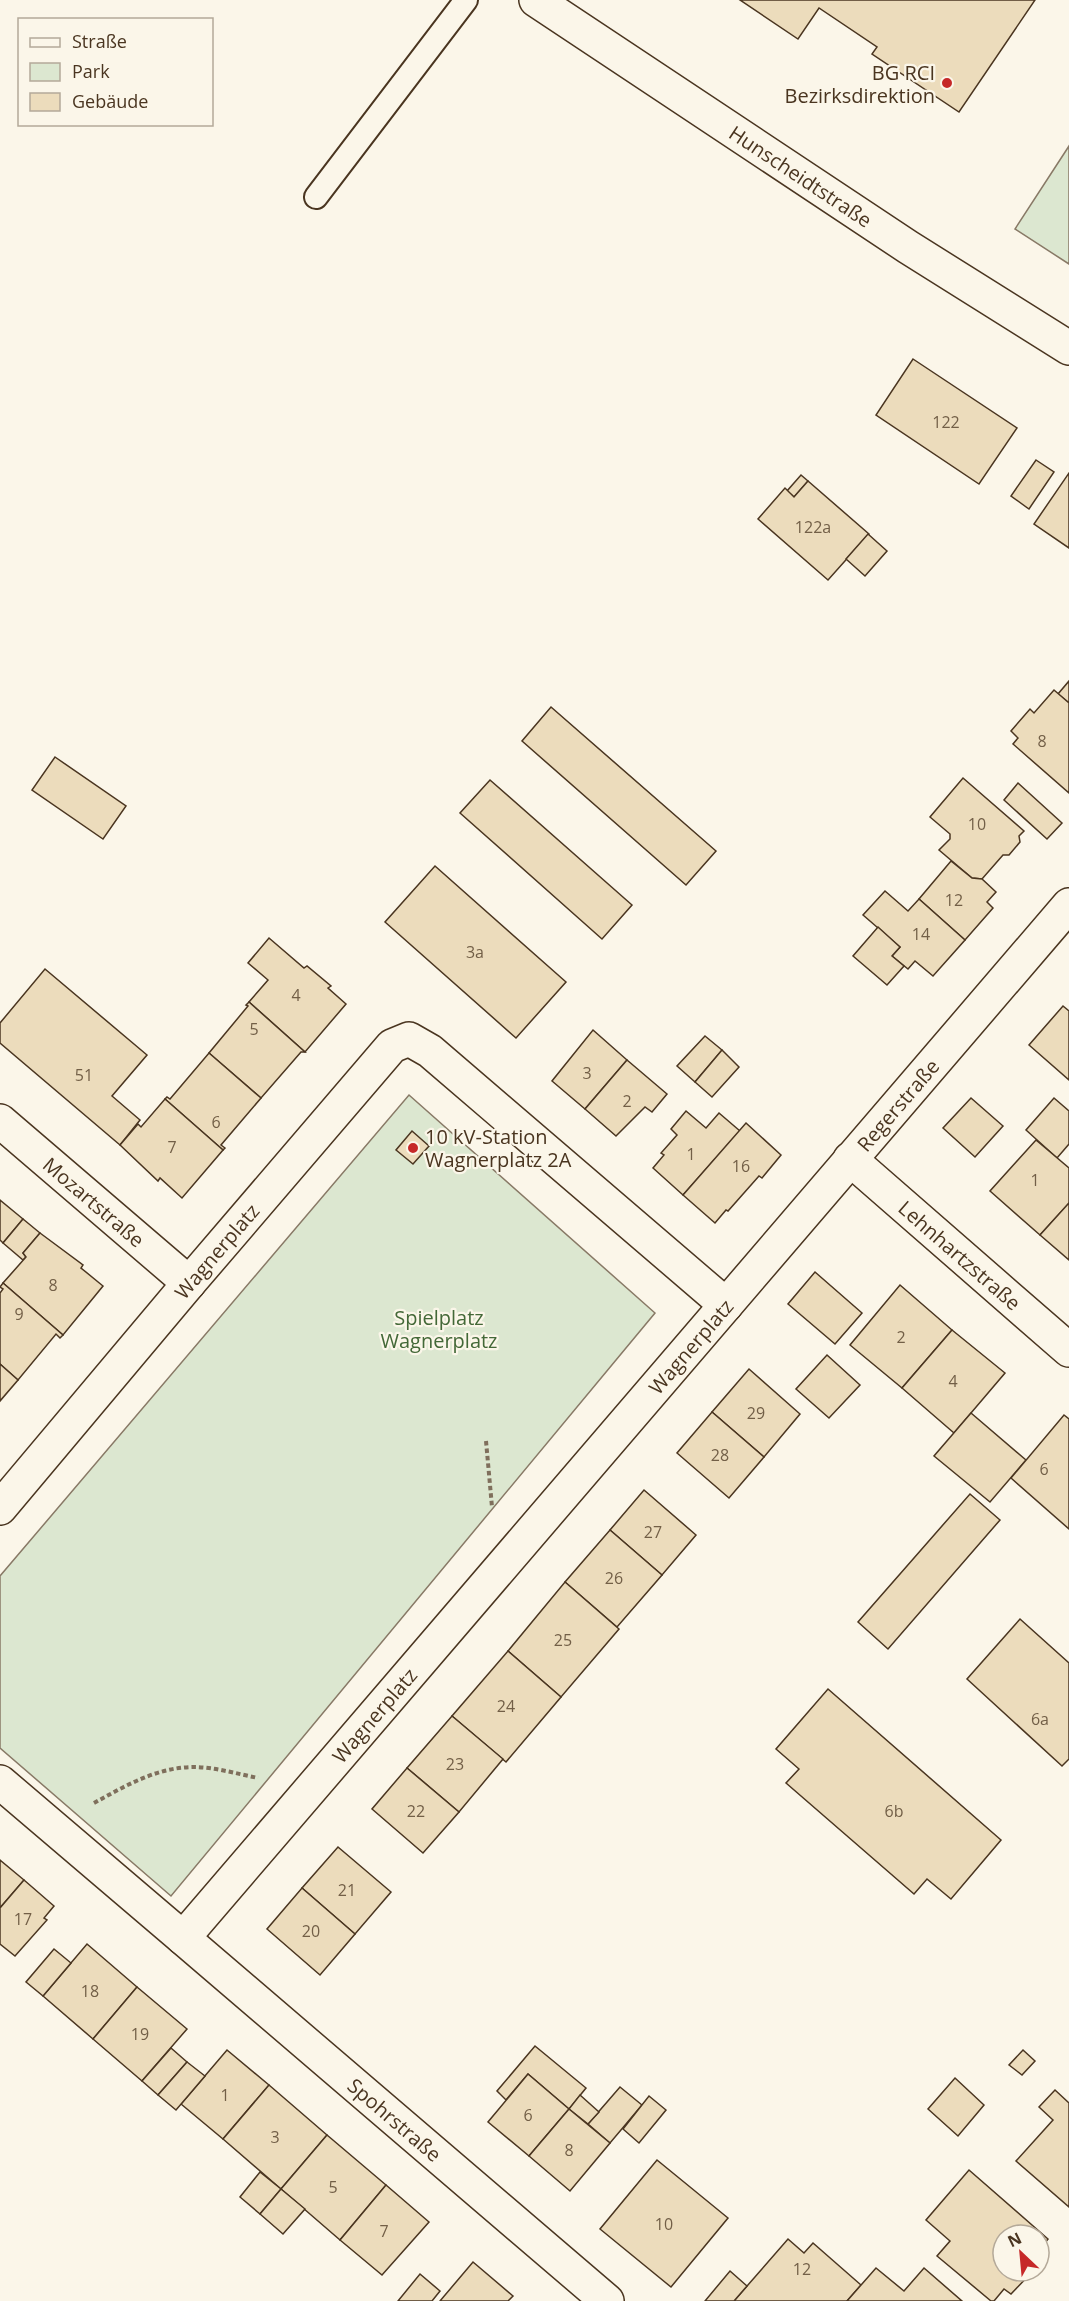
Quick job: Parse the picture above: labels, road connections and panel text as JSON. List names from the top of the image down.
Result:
{
  "streets": {
    "street": [
      "Hunscheidtstraße",
      "Regerstraße",
      "Mozartstraße",
      "Wagnerplatz",
      "Lehnhartzstraße",
      "Spohrstraße"
    ]
  },
  "crossings": [
    ["Regerstraße", "Wagnerplatz"],
    ["Regerstraße", "Lehnhartzstraße"],
    ["Mozartstraße", "Wagnerplatz"],
    ["Wagnerplatz", "Spohrstraße"]
  ],
  "parks": ["Spielplatz Wagnerplatz"],
  "places": ["BG RCI Bezirksdirektion", "10 kV-Station Wagnerplatz 2A"],
  "house_numbers": [
    "122",
    "122a",
    "8",
    "10",
    "12",
    "14",
    "3a",
    "4",
    "5",
    "3",
    "51",
    "2",
    "6",
    "7",
    "1",
    "16",
    "1",
    "8",
    "9",
    "2",
    "4",
    "29",
    "28",
    "6",
    "27",
    "26",
    "25",
    "24",
    "6a",
    "23",
    "22",
    "6b",
    "21",
    "17",
    "20",
    "18",
    "19",
    "1",
    "6",
    "3",
    "8",
    "5",
    "10",
    "7",
    "12"
  ],
  "legend": ["Straße", "Park", "Gebäude"],
  "north": "top left"
}
